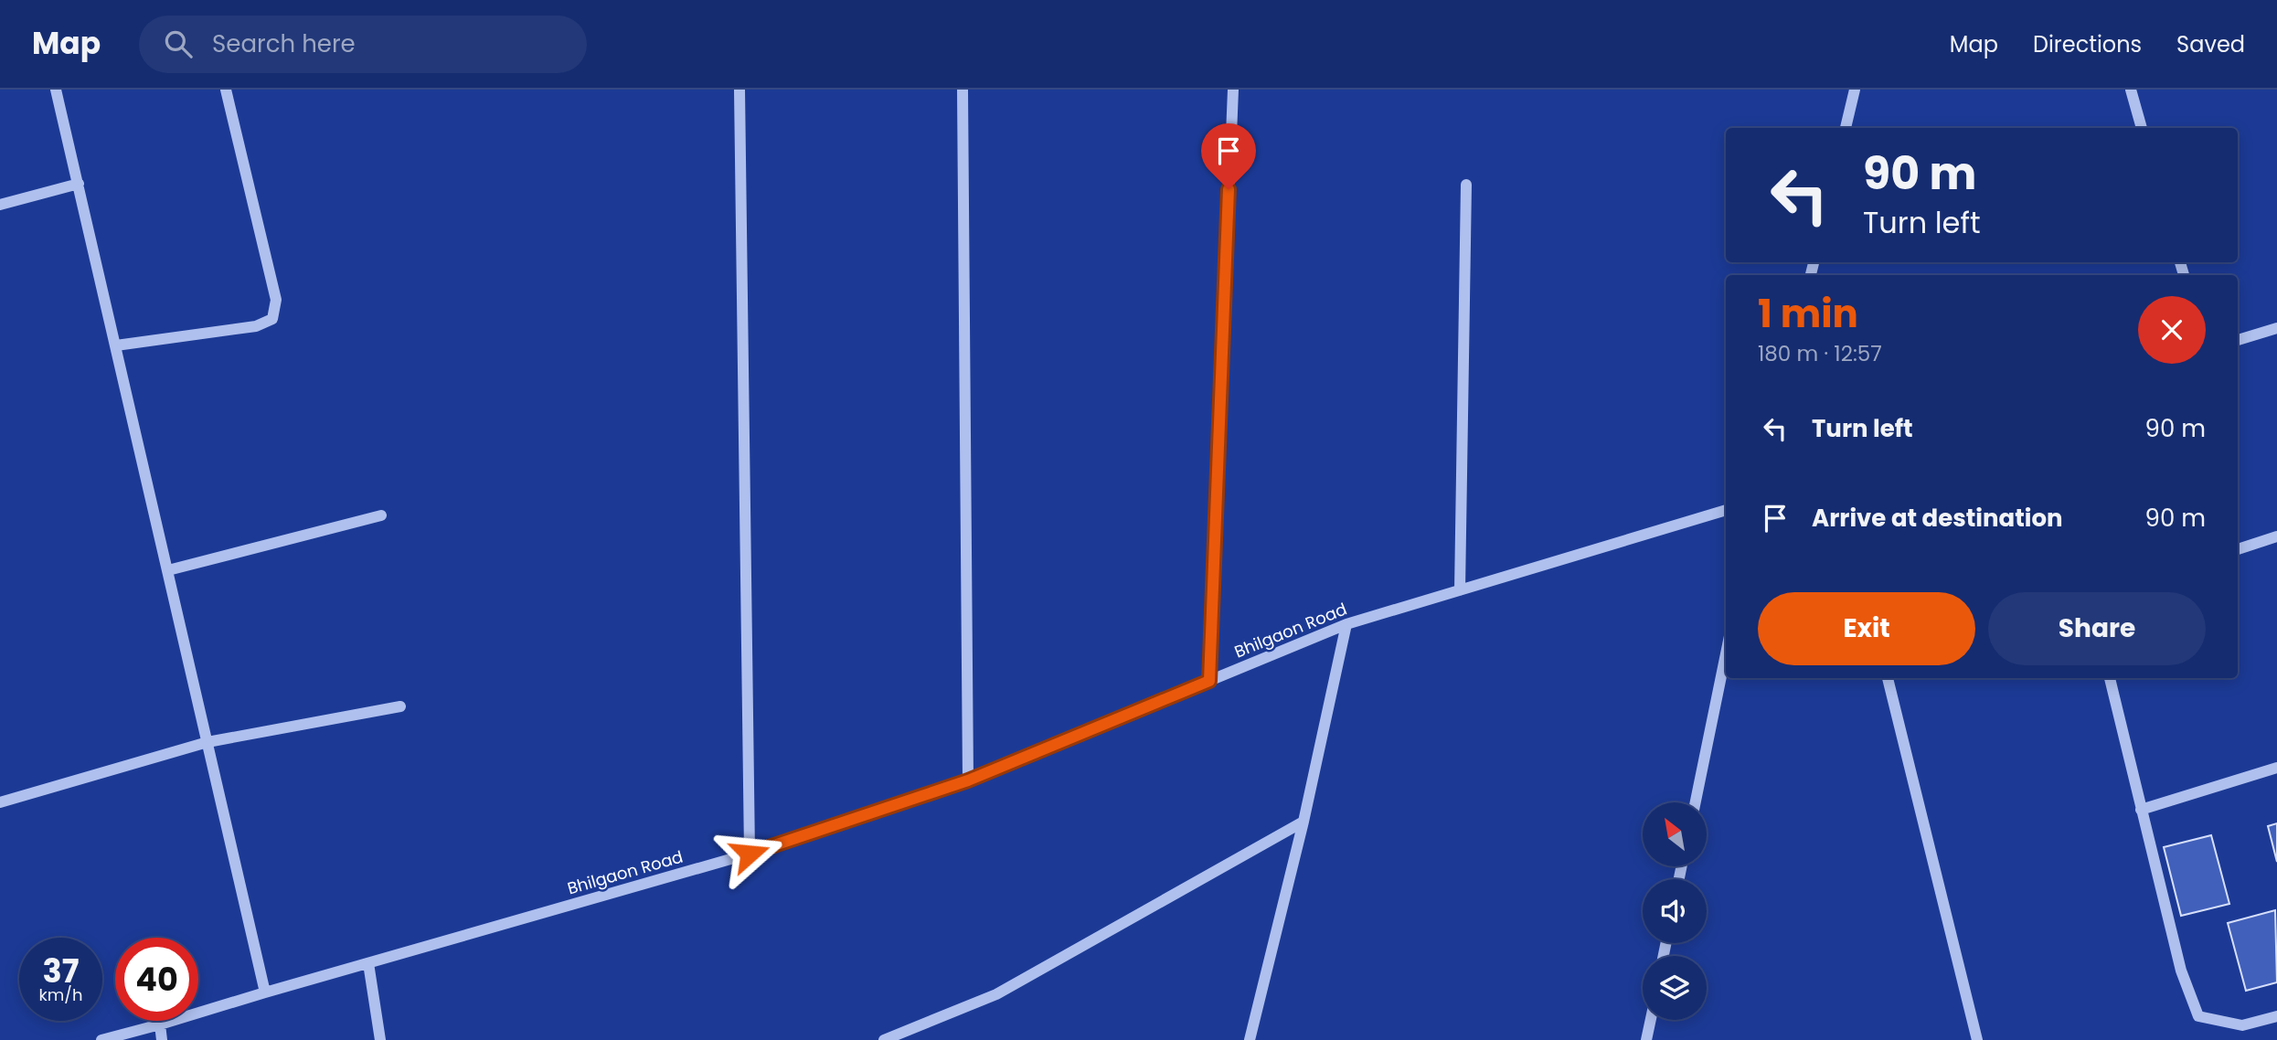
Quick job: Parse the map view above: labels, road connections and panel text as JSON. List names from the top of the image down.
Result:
{
  "streets": {
    "street": ["Bhilgaon Road"]
  },
  "north": "top left",
  "page": {
    "header": "Map",
    "search": "Search here",
    "nav": ["Map", "Directions", "Saved"],
    "turn": ["90 m", "Turn left"],
    "heading": ["1 min", "180 m · 12:57"],
    "list": [
      {
        "name": "Turn left",
        "value": "90 m"
      },
      {
        "name": "Arrive at destination",
        "value": "90 m"
      }
    ],
    "buttons": ["Exit", "Share"],
    "speed": "37 km/h",
    "limit": "40"
  }
}
